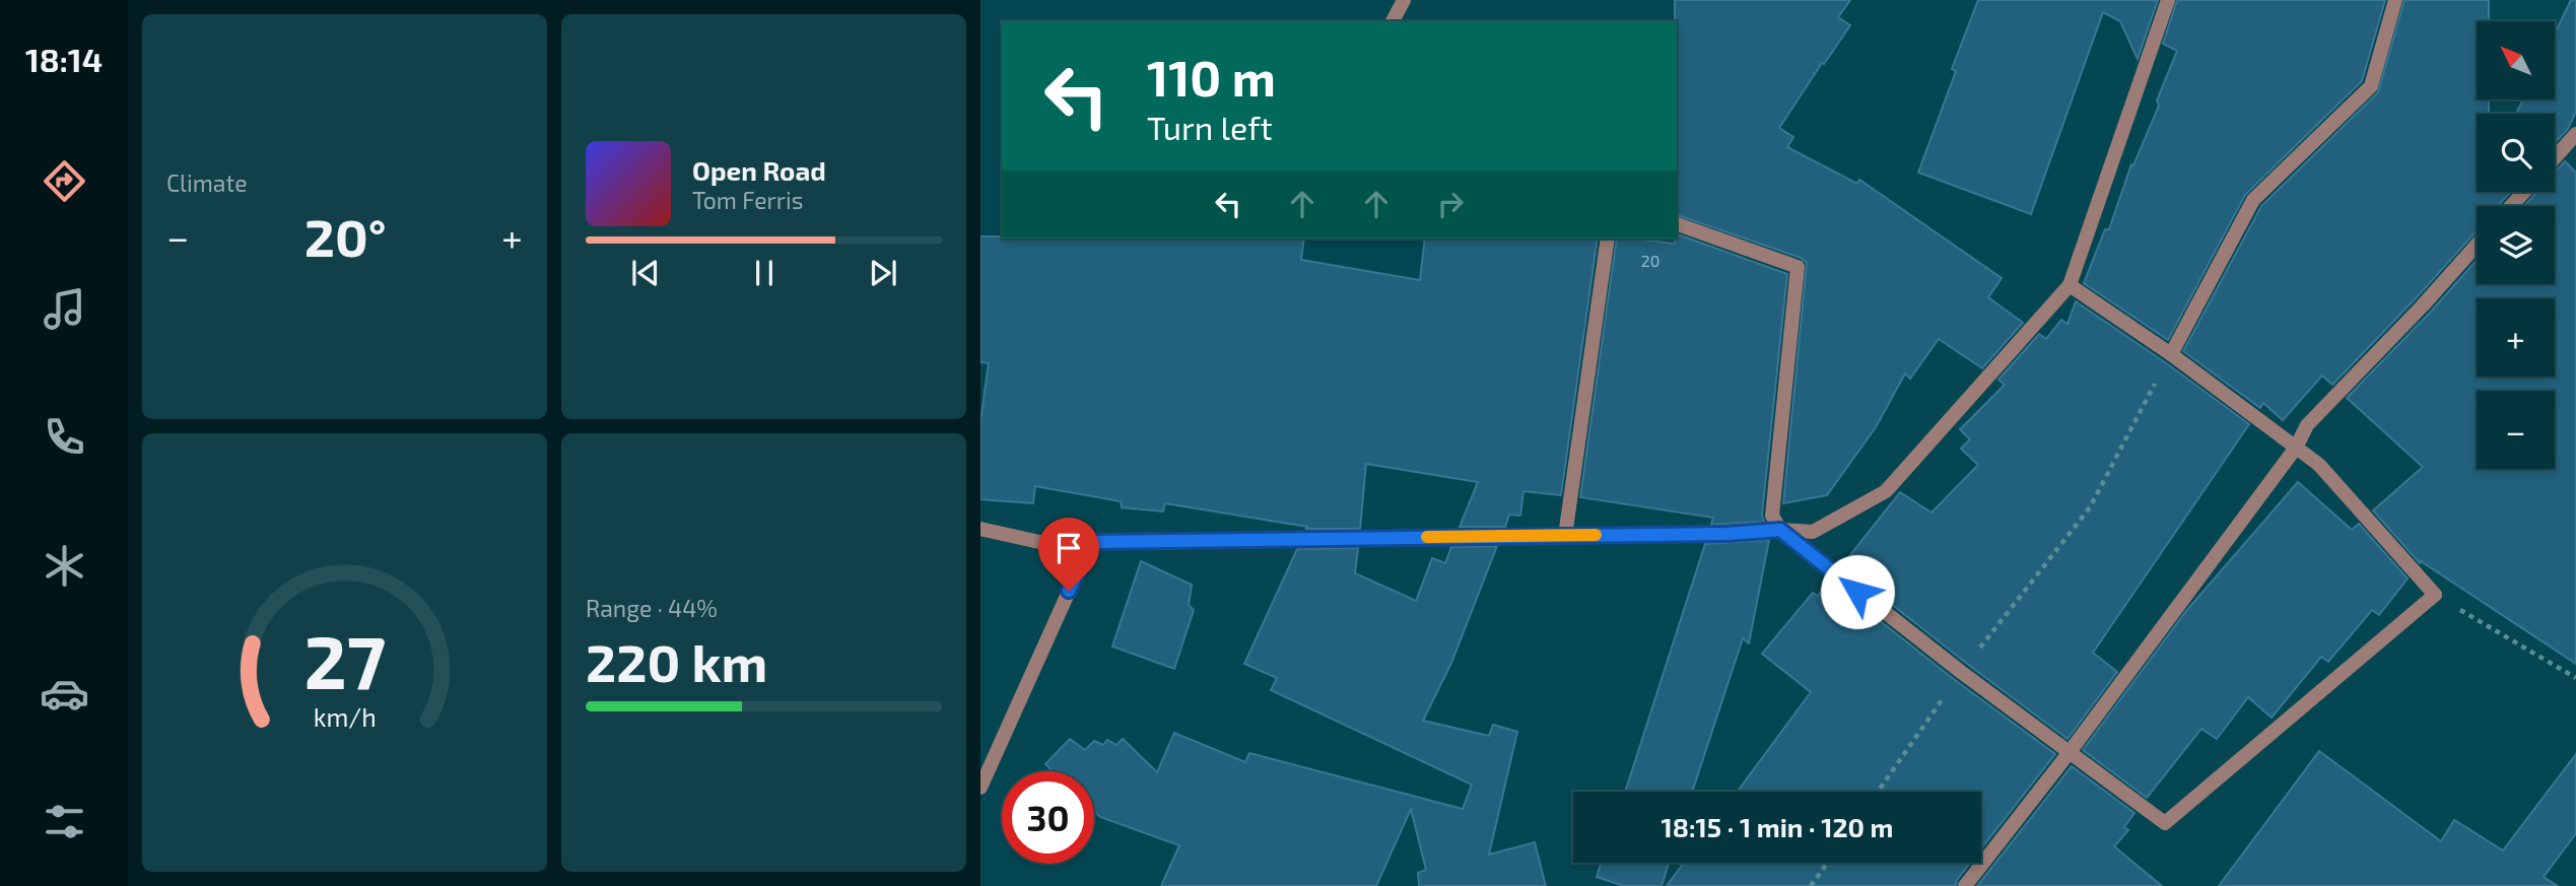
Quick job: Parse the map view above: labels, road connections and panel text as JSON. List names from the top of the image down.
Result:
{
  "house_numbers": ["20"],
  "north": "top left",
  "page": {
    "tabs": "18:14",
    "tile": [
      "Climate",
      ["Range · 44%", "220 km"]
    ],
    "map_buttons": ["+", "−"],
    "turn": ["110 m", "Turn left"],
    "song": ["Open Road", "Tom Ferris"],
    "heat": ["−", "20°", "+"],
    "limit": "30",
    "trip": "18:15 · 1 min · 120 m",
    "gauge": ["27", "km/h"]
  }
}
